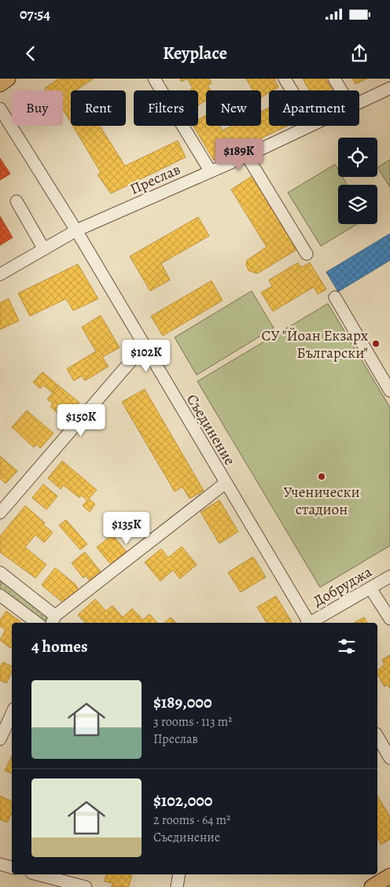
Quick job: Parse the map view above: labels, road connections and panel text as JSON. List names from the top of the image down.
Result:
{
  "streets": {
    "street": ["Преслав", "Съединение", "Добруджа"]
  },
  "crossings": [
    ["Преслав", "Съединение"]
  ],
  "places": ["СУ \"Йоан Екзарх Български\"", "Ученически стадион"],
  "page": {
    "status": "07:54",
    "header": "Keyplace",
    "chip": [
      "Buy",
      "Rent",
      "Filters",
      "New",
      "Apartment"
    ],
    "price": [
      "$189K",
      "$102K",
      "$150K",
      "$135K"
    ],
    "heading": "4 homes",
    "list": [
      {
        "name": "$189,000",
        "note": "3 rooms · 113 m² · Преслав"
      },
      {
        "name": "$102,000",
        "note": "2 rooms · 64 m² · Съединение"
      }
    ]
  }
}
